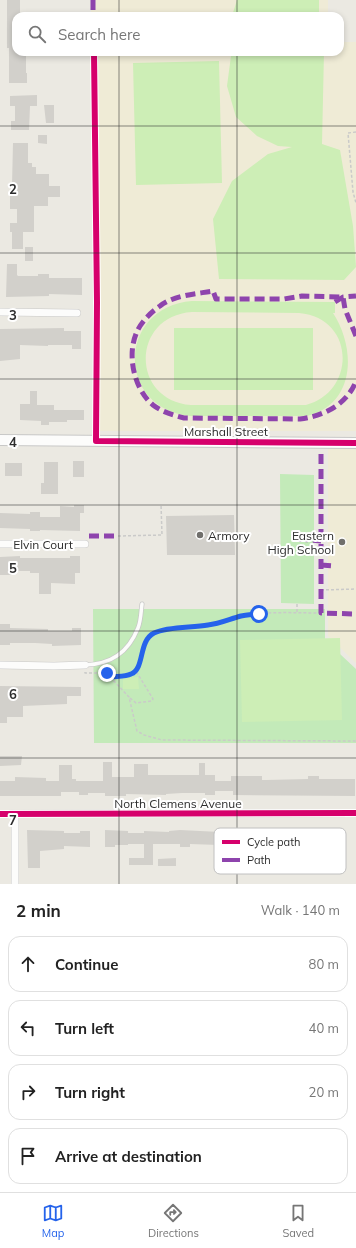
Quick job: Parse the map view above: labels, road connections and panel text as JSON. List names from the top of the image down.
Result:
{
  "streets": {
    "street": ["Marshall Street", "Elvin Court", "North Clemens Avenue"]
  },
  "places": ["Armory", "Eastern High School"],
  "legend": ["Cycle path", "Path"],
  "page": {
    "search": "Search here",
    "heading": ["2 min", "Walk · 140 m"],
    "list": [
      ["Continue", "80 m"],
      ["Turn left", "40 m"],
      ["Turn right", "20 m"],
      "Arrive at destination"
    ],
    "nav": ["Map", "Directions", "Saved"]
  },
  "grid": {
    "rows": [
      "2",
      "3",
      "4",
      "5",
      "6",
      "7"
    ]
  }
}
